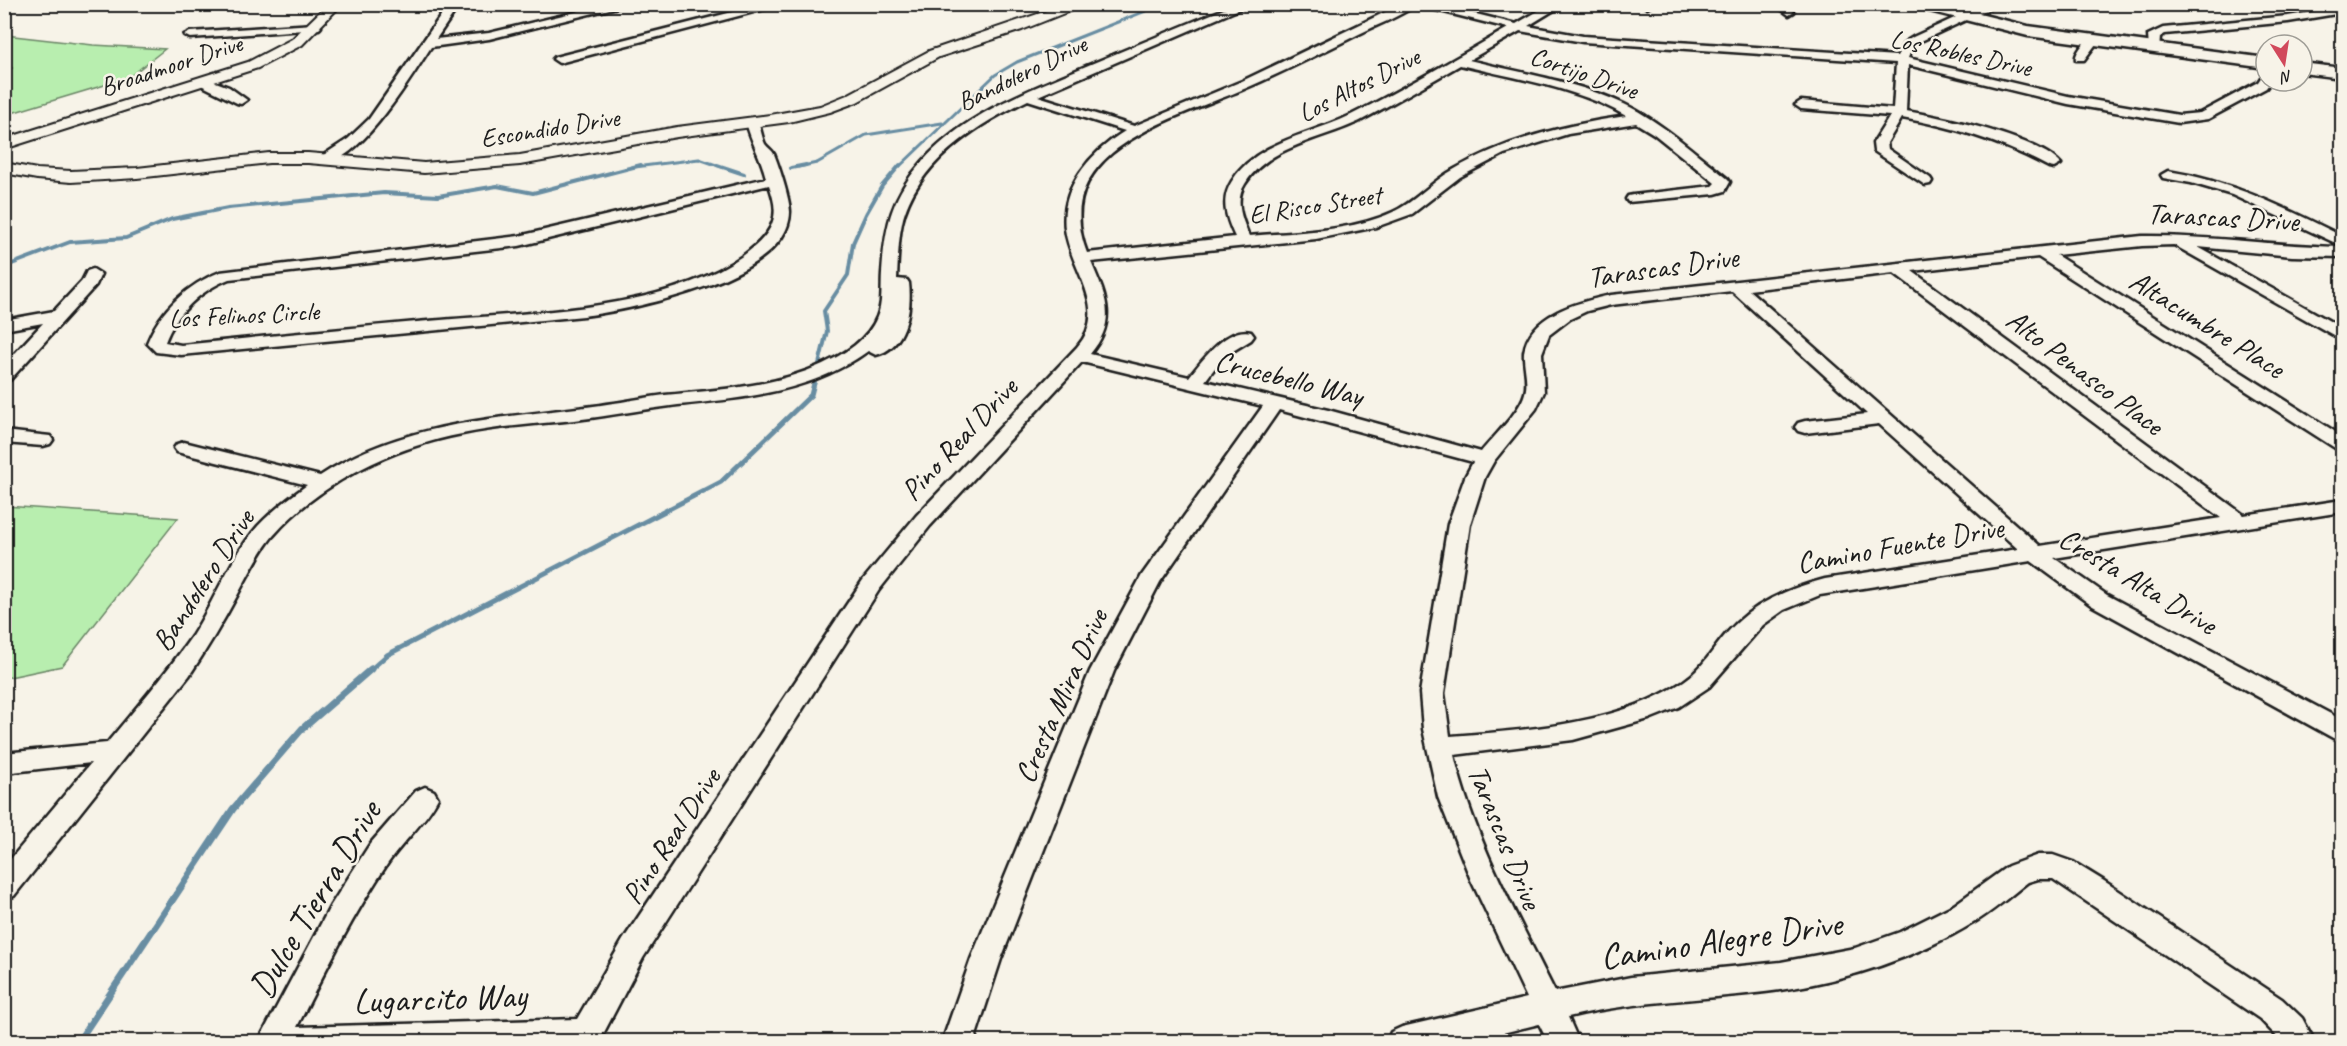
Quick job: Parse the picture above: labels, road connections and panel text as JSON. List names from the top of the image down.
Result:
{
  "streets": {
    "street": [
      "Los Robles Drive",
      "Broadmoor Drive",
      "Bandolero Drive",
      "Cortijo Drive",
      "Los Altos Drive",
      "Escondido Drive",
      "El Risco Street",
      "Tarascas Drive",
      "Los Felinos Circle",
      "Altacumbre Place",
      "Alto Penasco Place",
      "Crucebello Way",
      "Pino Real Drive",
      "Camino Fuente Drive",
      "Cresta Alta Drive",
      "Cresta Mira Drive",
      "Dulce Tierra Drive",
      "Camino Alegre Drive",
      "Lugarcito Way"
    ]
  },
  "crossings": [
    ["Los Robles Drive", "Los Altos Drive"],
    ["Cortijo Drive", "Los Altos Drive"],
    ["Cortijo Drive", "El Risco Street"],
    ["Los Altos Drive", "El Risco Street"],
    ["Escondido Drive", "Los Felinos Circle"],
    ["El Risco Street", "Pino Real Drive"],
    ["Tarascas Drive", "Altacumbre Place"],
    ["Tarascas Drive", "Alto Penasco Place"],
    ["Tarascas Drive", "Crucebello Way"],
    ["Tarascas Drive", "Camino Fuente Drive"],
    ["Tarascas Drive", "Cresta Alta Drive"],
    ["Tarascas Drive", "Camino Alegre Drive"],
    ["Alto Penasco Place", "Camino Fuente Drive"],
    ["Crucebello Way", "Pino Real Drive"],
    ["Crucebello Way", "Cresta Mira Drive"],
    ["Pino Real Drive", "Lugarcito Way"],
    ["Camino Fuente Drive", "Cresta Alta Drive"]
  ],
  "north": "bottom"
}
